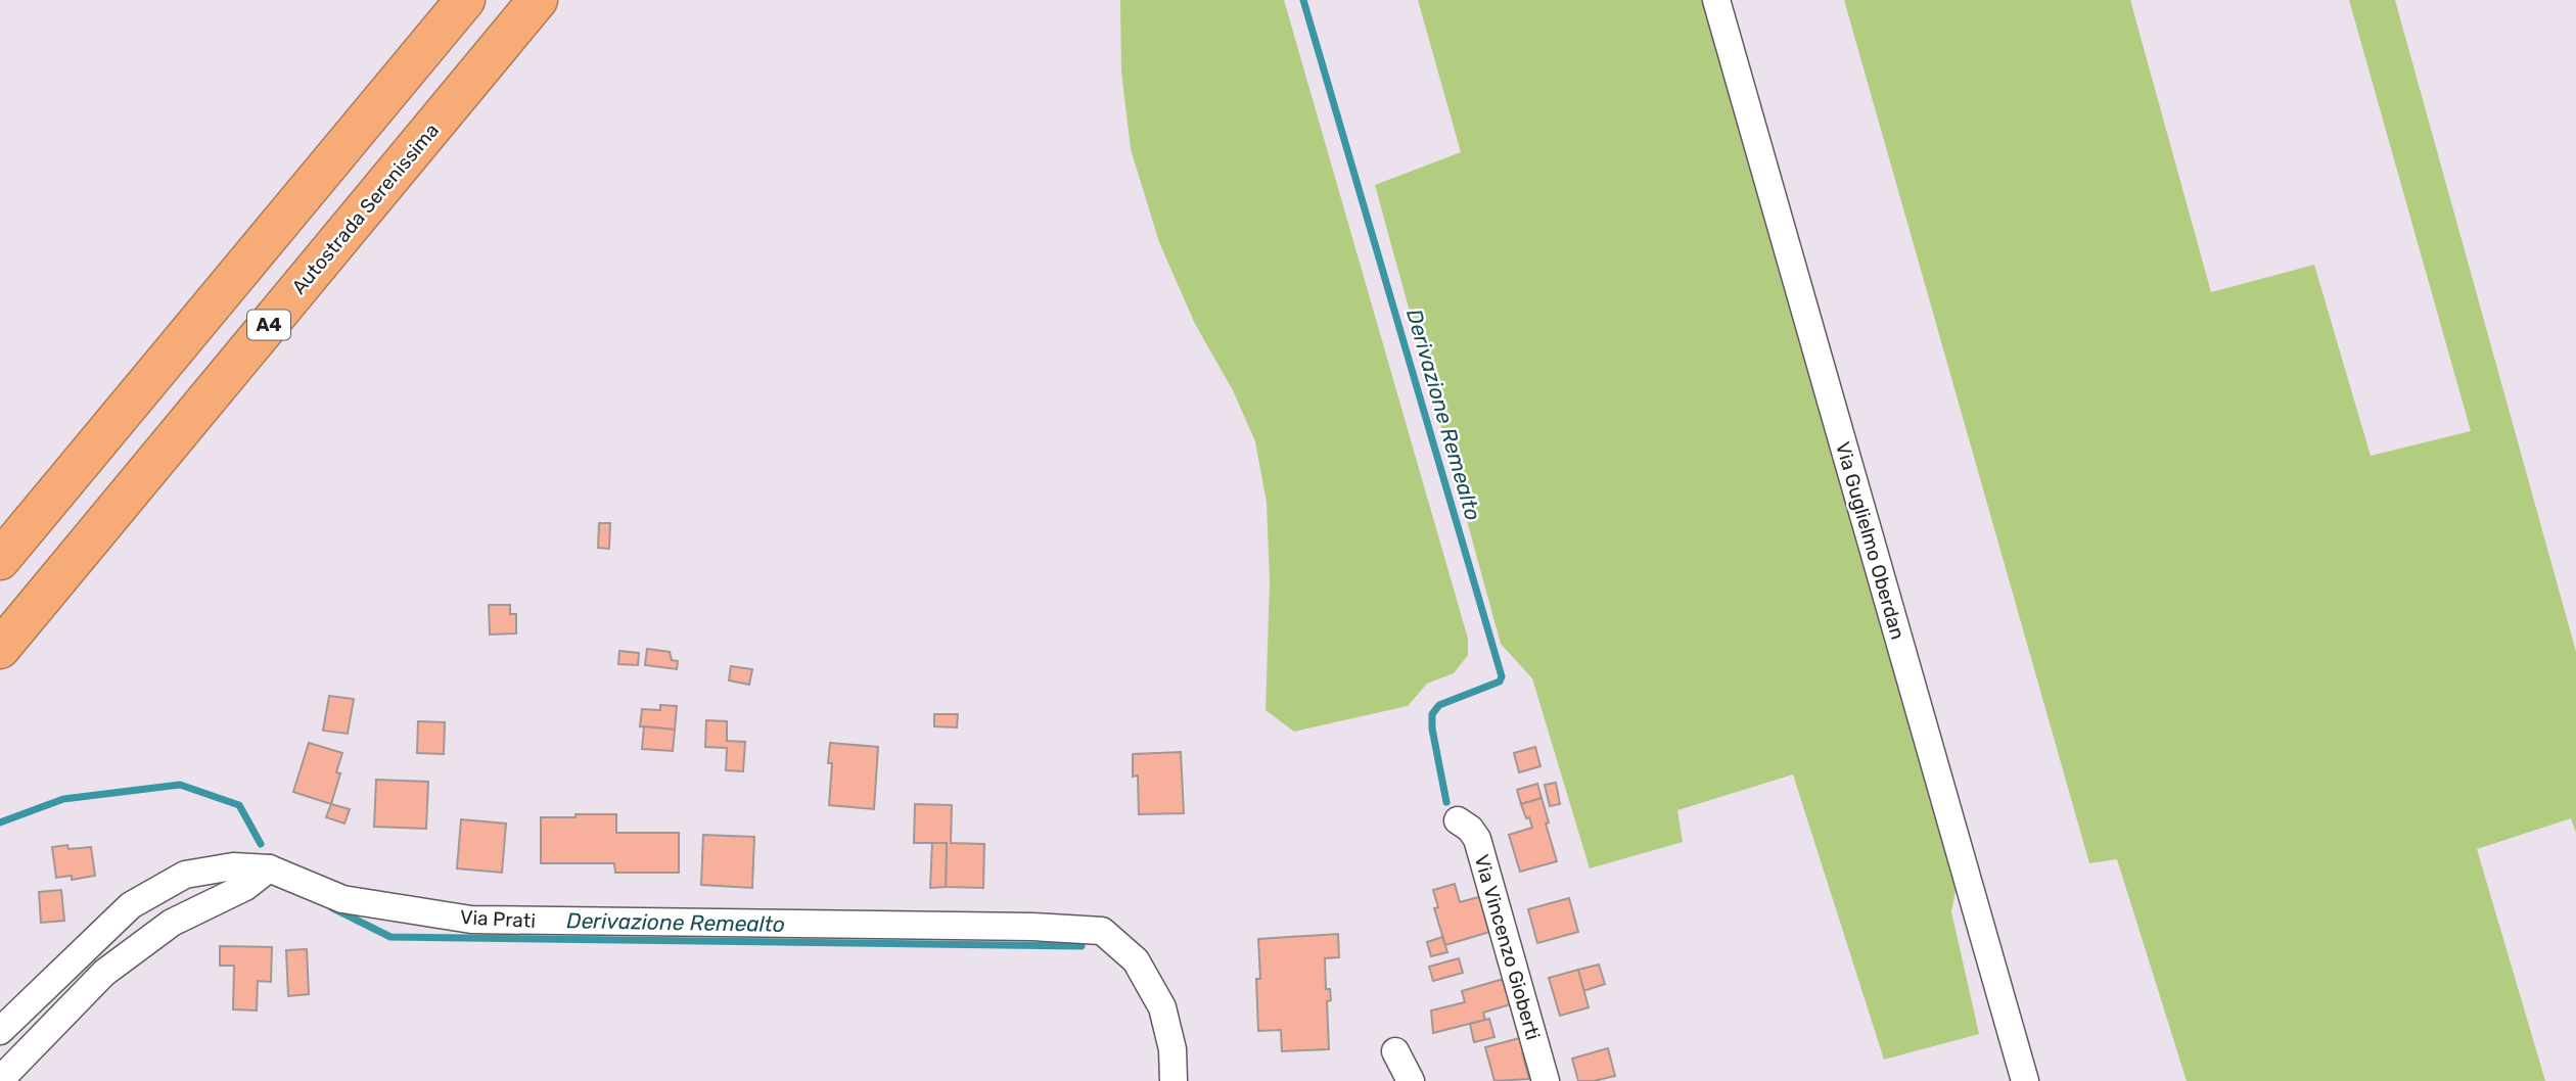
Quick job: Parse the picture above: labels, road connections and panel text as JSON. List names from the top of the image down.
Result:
{
  "streets": {
    "highway": ["Autostrada Serenissima", "A4"],
    "street": ["Via Guglielmo Oberdan", "Via Prati", "Via Vincenzo Gioberti"]
  },
  "water": ["Derivazione Remealto"]
}
